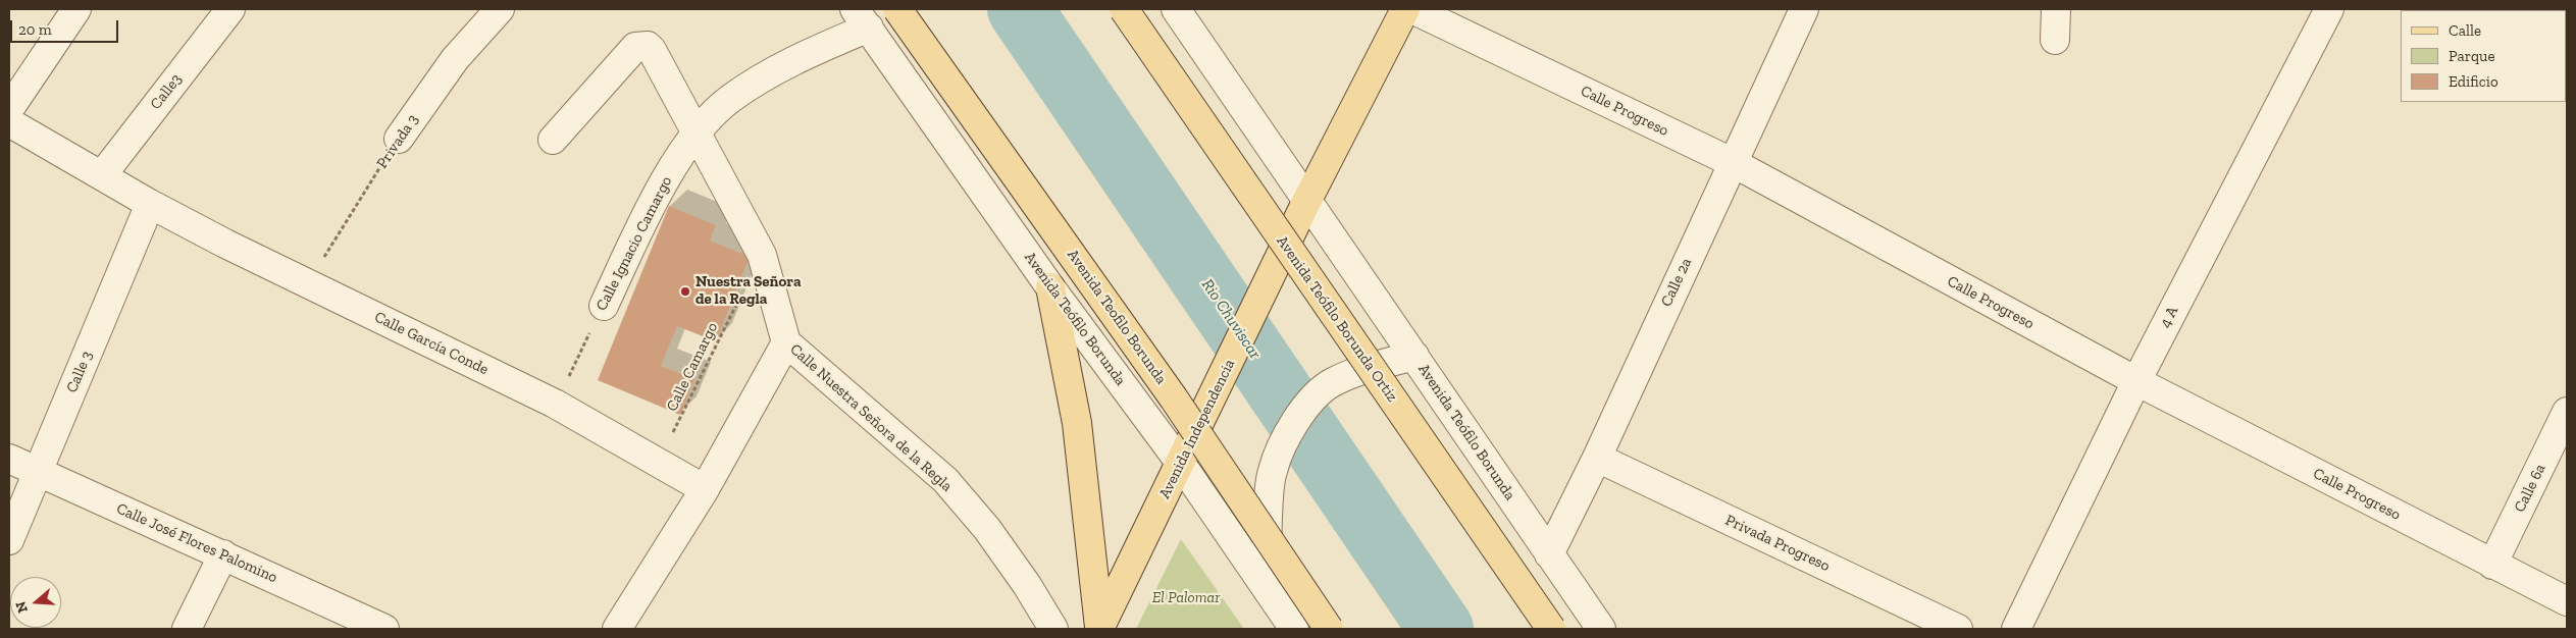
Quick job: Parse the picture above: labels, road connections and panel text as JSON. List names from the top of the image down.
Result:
{
  "streets": {
    "main road": ["Avenida Teofilo Borunda", "Avenida Teófilo Borunda Ortiz", "Avenida Independencia"],
    "street": [
      "Calle3",
      "Calle Progreso",
      "Privada 3",
      "Calle Ignacio Camargo",
      "Calle 2a",
      "4 A",
      "Avenida Teófilo Borunda",
      "Calle García Conde",
      "Calle 3",
      "Calle Nuestra Señora de la Regla",
      "Calle 6a",
      "Calle José Flores Palomino",
      "Privada Progreso"
    ],
    "path": ["Calle Camargo"]
  },
  "crossings": [
    ["Calle3", "Calle García Conde"],
    ["Calle Progreso", "Calle 2a"],
    ["Calle Progreso", "4 A"],
    ["Calle Progreso", "Calle 6a"],
    ["Privada 3", "Calle García Conde"],
    ["Calle Ignacio Camargo", "Avenida Teófilo Borunda"],
    ["Calle Ignacio Camargo", "Calle García Conde"],
    ["Calle Ignacio Camargo", "Calle Nuestra Señora de la Regla"],
    ["Calle 2a", "Avenida Teófilo Borunda"],
    ["Calle 2a", "Privada Progreso"],
    ["Avenida Teófilo Borunda", "Avenida Independencia"],
    ["Calle García Conde", "Calle Camargo"],
    ["Calle García Conde", "Calle 3"],
    ["Calle Camargo", "Calle Nuestra Señora de la Regla"],
    ["Calle 3", "Calle José Flores Palomino"]
  ],
  "water": ["Rio Chuviscar"],
  "parks": ["El Palomar"],
  "places": ["Nuestra Señora de la Regla"],
  "legend": ["Calle", "Parque", "Edificio"],
  "scale_bar": "20 m",
  "north": "left"
}
